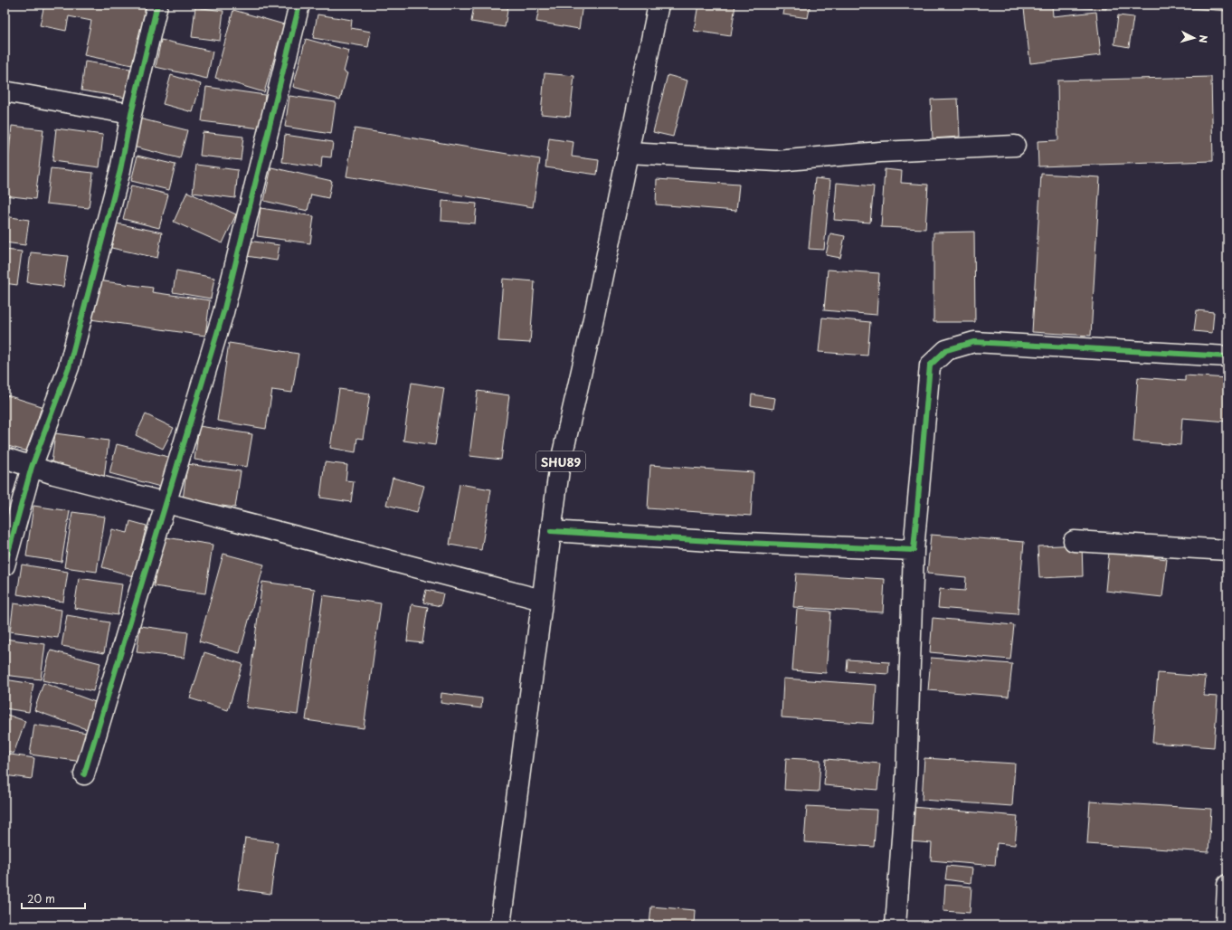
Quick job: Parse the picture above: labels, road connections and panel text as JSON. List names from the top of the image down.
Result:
{
  "streets": {
    "street": ["SHU89"]
  },
  "scale_bar": "20 m",
  "north": "right"
}
